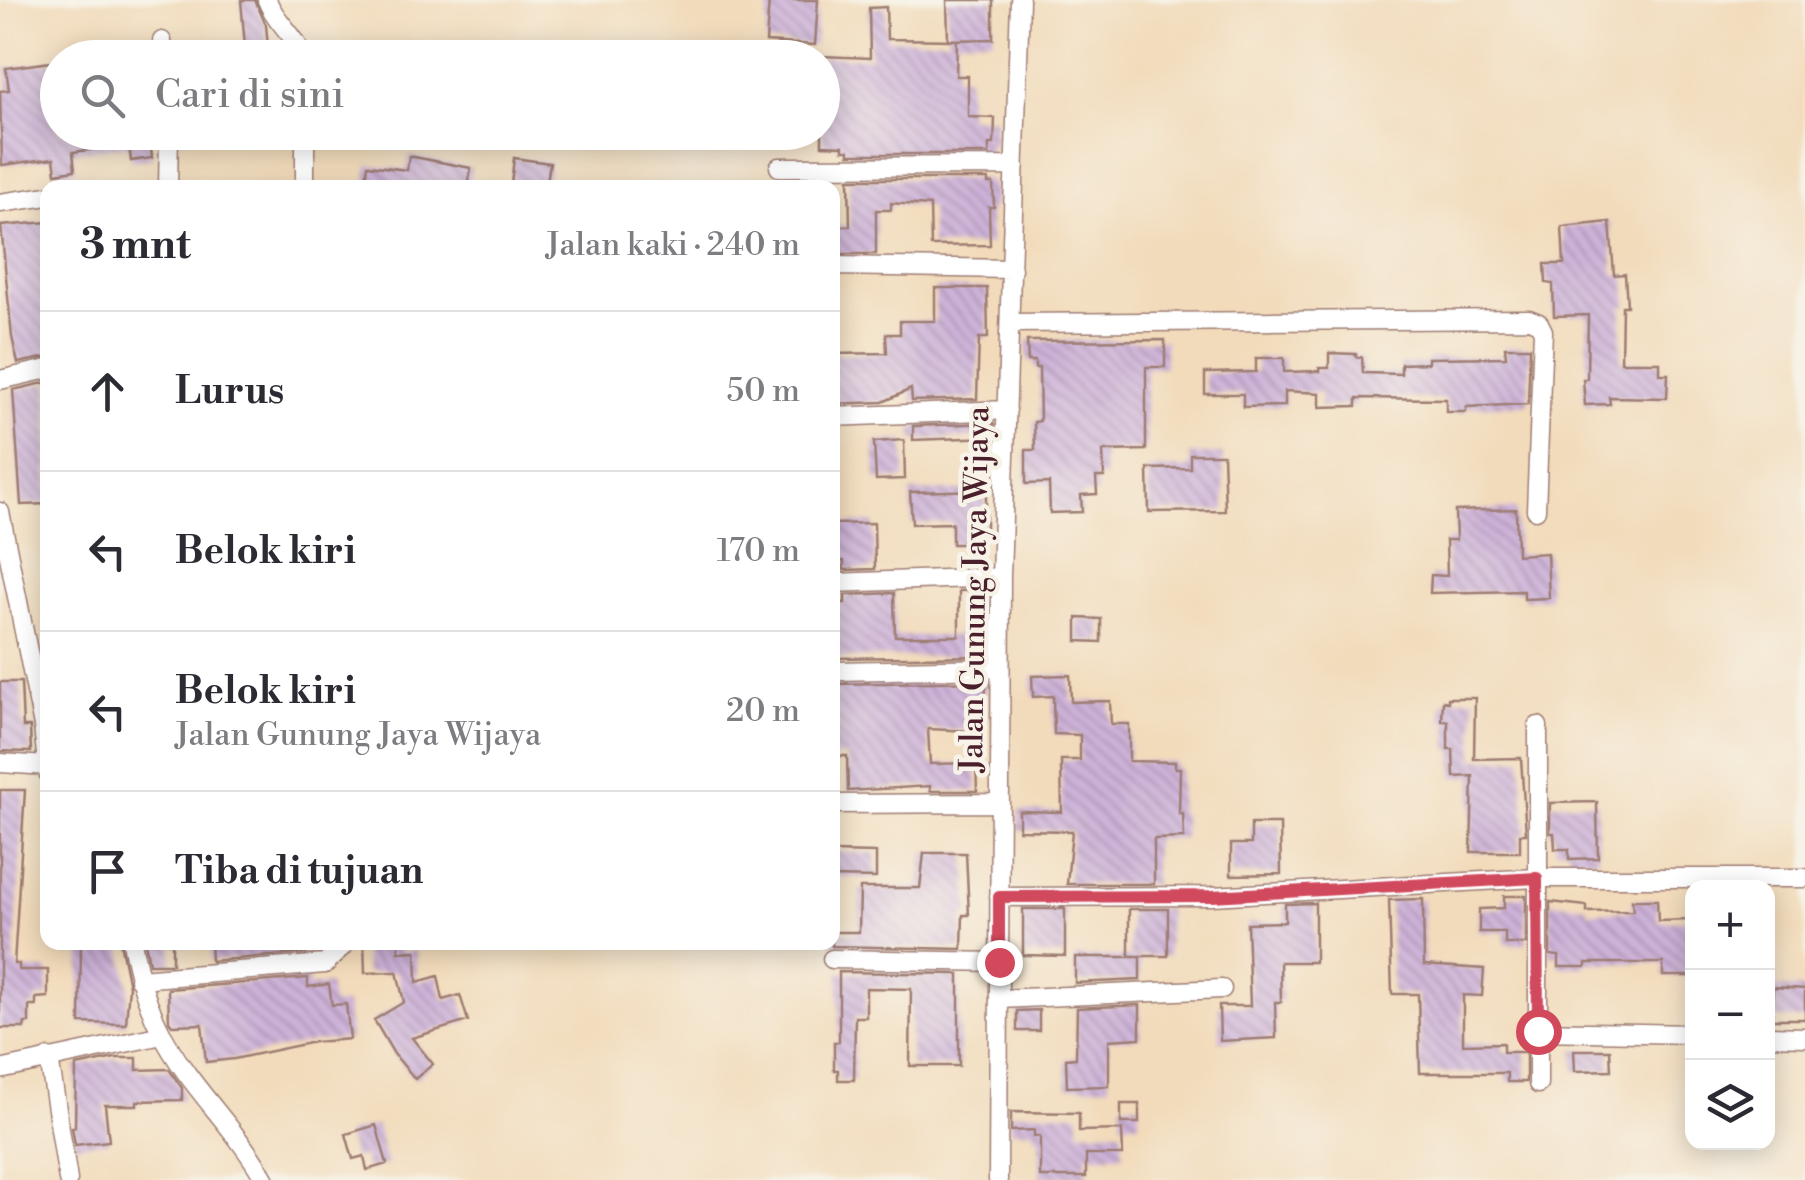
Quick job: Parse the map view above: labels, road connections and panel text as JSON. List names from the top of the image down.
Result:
{
  "streets": {
    "street": ["Jalan Gunung Jaya Wijaya"]
  },
  "page": {
    "search": "Cari di sini",
    "heading": ["3 mnt", "Jalan kaki · 240 m"],
    "list": [
      ["Lurus", "50 m"],
      ["Belok kiri", "170 m"],
      ["Belok kiri", "Jalan Gunung Jaya Wijaya", "20 m"],
      "Tiba di tujuan"
    ],
    "map_buttons": ["+", "−"]
  }
}
